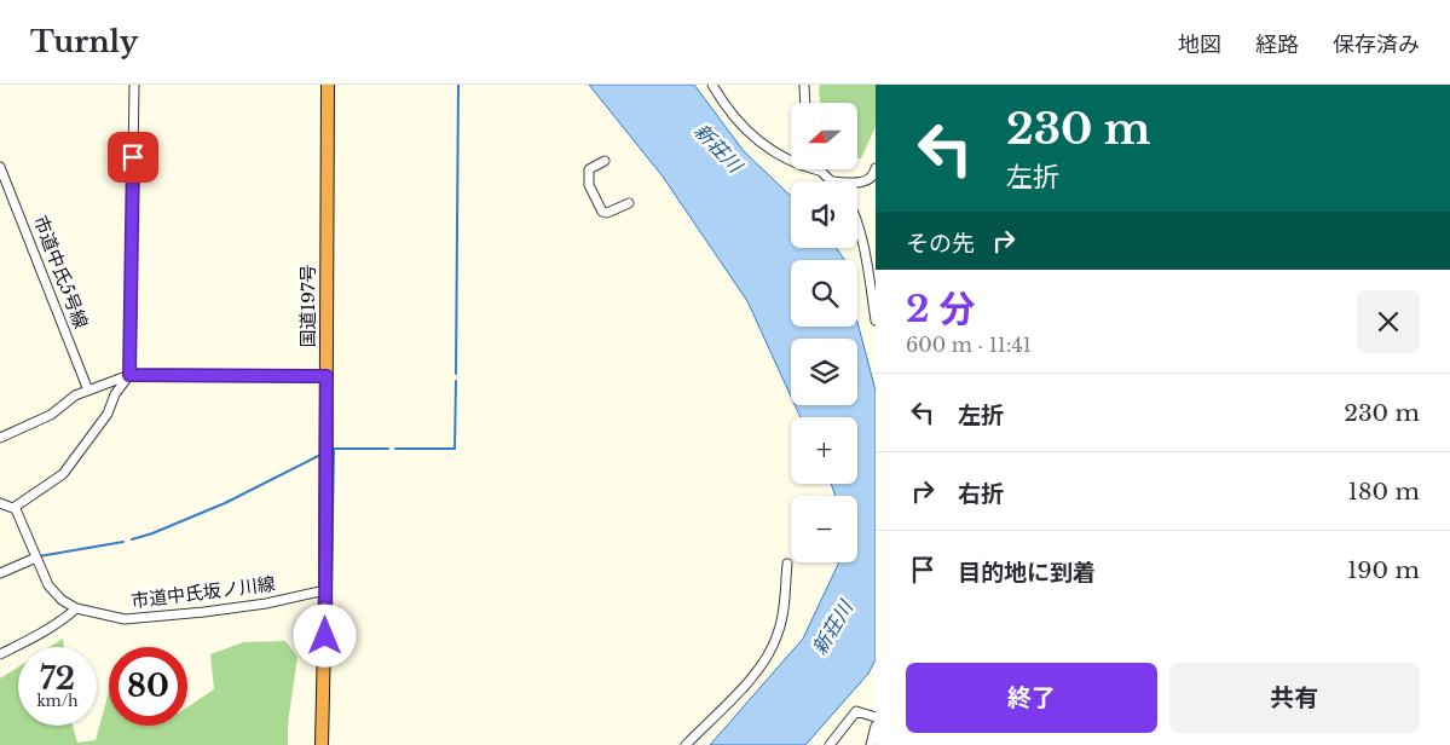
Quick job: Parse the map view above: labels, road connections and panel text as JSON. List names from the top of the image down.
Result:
{
  "streets": {
    "highway": ["国道197号"],
    "street": ["市道中氏5号線", "市道中氏坂ノ川線"]
  },
  "crossings": [
    ["国道197号", "市道中氏坂ノ川線"]
  ],
  "water": ["新荘川"],
  "north": "left",
  "page": {
    "header": "Turnly",
    "nav": ["地図", "経路", "保存済み"],
    "turn": ["230 m", "左折"],
    "map_buttons": ["+", "−"],
    "then": "その先",
    "heading": ["2 分", "600 m · 11:41"],
    "list": [
      {
        "name": "左折",
        "value": "230 m"
      },
      {
        "name": "右折",
        "value": "180 m"
      },
      {
        "name": "目的地に到着",
        "value": "190 m"
      }
    ],
    "speed": "72 km/h",
    "limit": "80",
    "buttons": ["終了", "共有"]
  }
}
